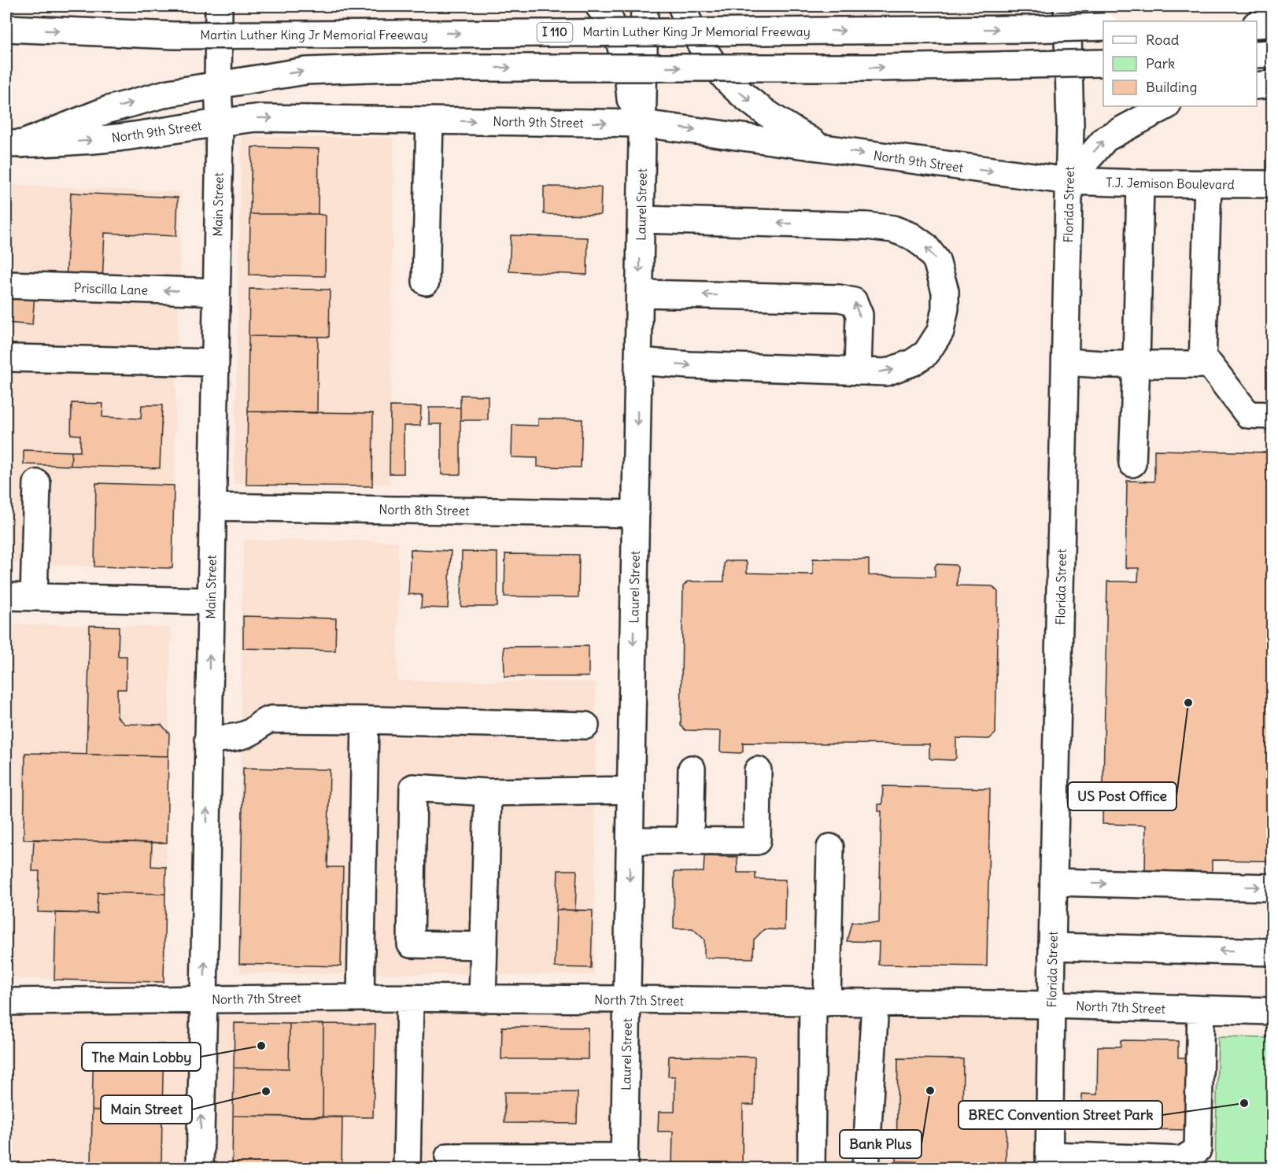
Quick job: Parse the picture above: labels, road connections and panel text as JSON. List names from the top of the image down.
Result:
{
  "streets": {
    "main road": [
      "Martin Luther King Jr Memorial Freeway",
      "I 110",
      "North 9th Street",
      "T.J. Jemison Boulevard",
      "Main Street",
      "Laurel Street",
      "Florida Street",
      "Priscilla Lane",
      "North 8th Street",
      "North 7th Street"
    ]
  },
  "crossings": [
    ["North 9th Street", "T.J. Jemison Boulevard"],
    ["North 9th Street", "Main Street"],
    ["North 9th Street", "Laurel Street"],
    ["North 9th Street", "Florida Street"],
    ["T.J. Jemison Boulevard", "Florida Street"],
    ["Main Street", "Priscilla Lane"],
    ["Main Street", "North 8th Street"],
    ["Main Street", "North 7th Street"],
    ["Laurel Street", "North 8th Street"],
    ["Laurel Street", "North 7th Street"],
    ["Florida Street", "North 7th Street"]
  ],
  "places": [
    "US Post Office",
    "The Main Lobby",
    "Bank Plus",
    "Main Street",
    "BREC Convention Street Park"
  ],
  "legend": ["Road", "Park", "Building"]
}
